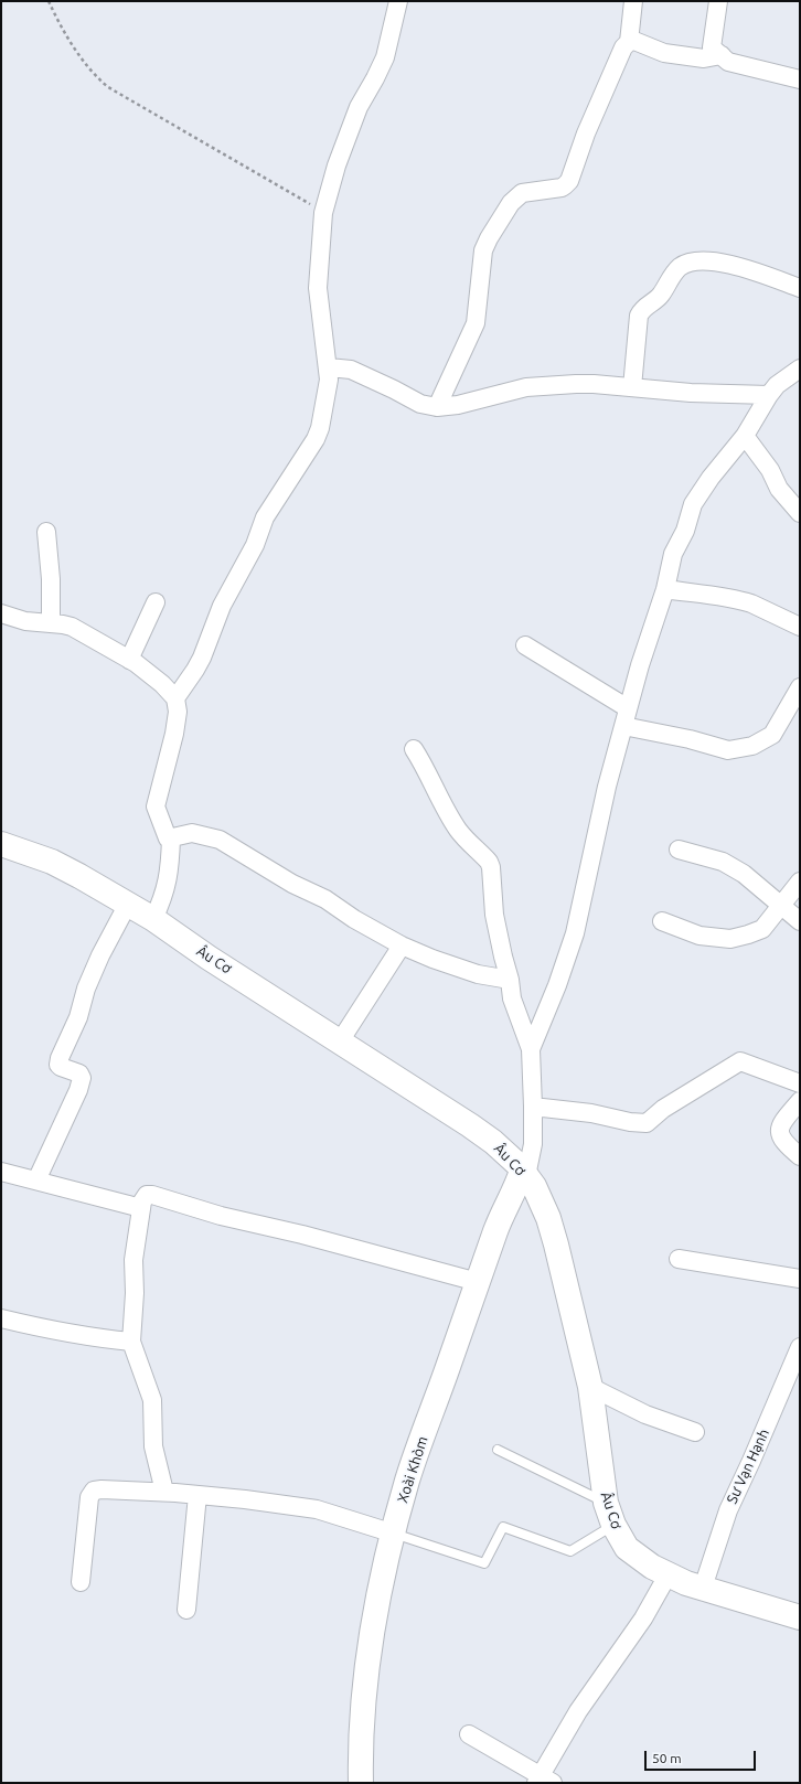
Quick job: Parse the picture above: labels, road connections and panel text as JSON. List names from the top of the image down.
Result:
{
  "streets": {
    "main road": ["Âu Cơ", "Xoài Khòm"],
    "street": ["Sư Vạn Hạnh"]
  },
  "crossings": [
    ["Âu Cơ", "Sư Vạn Hạnh"],
    ["Âu Cơ", "Xoài Khòm"]
  ],
  "scale_bar": "50 m"
}
